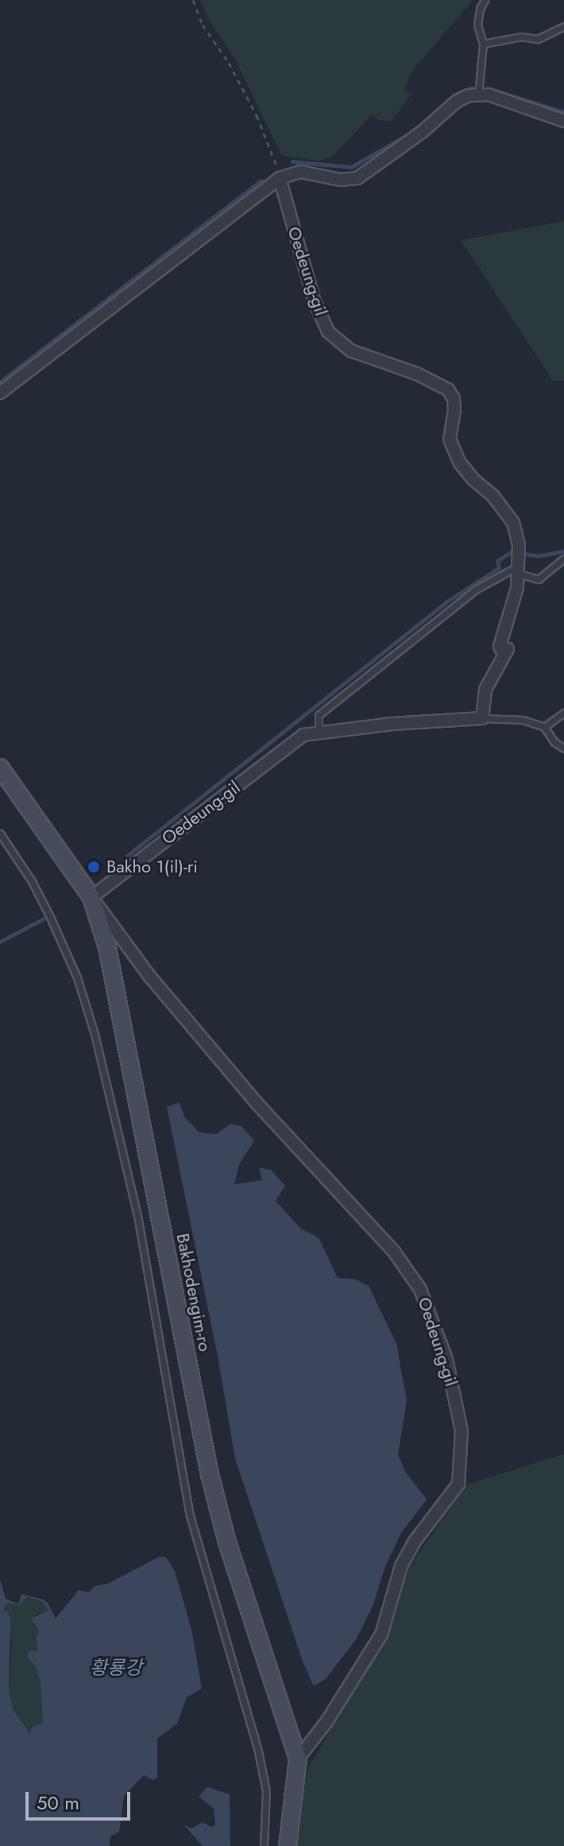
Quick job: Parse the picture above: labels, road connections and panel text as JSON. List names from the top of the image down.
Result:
{
  "streets": {
    "street": ["Oedeung-gil", "Bakhodengim-ro"]
  },
  "crossings": [
    ["Oedeung-gil", "Bakhodengim-ro"]
  ],
  "water": ["황룡강"],
  "places": ["Bakho 1(il)-ri"],
  "scale_bar": "50 m"
}
